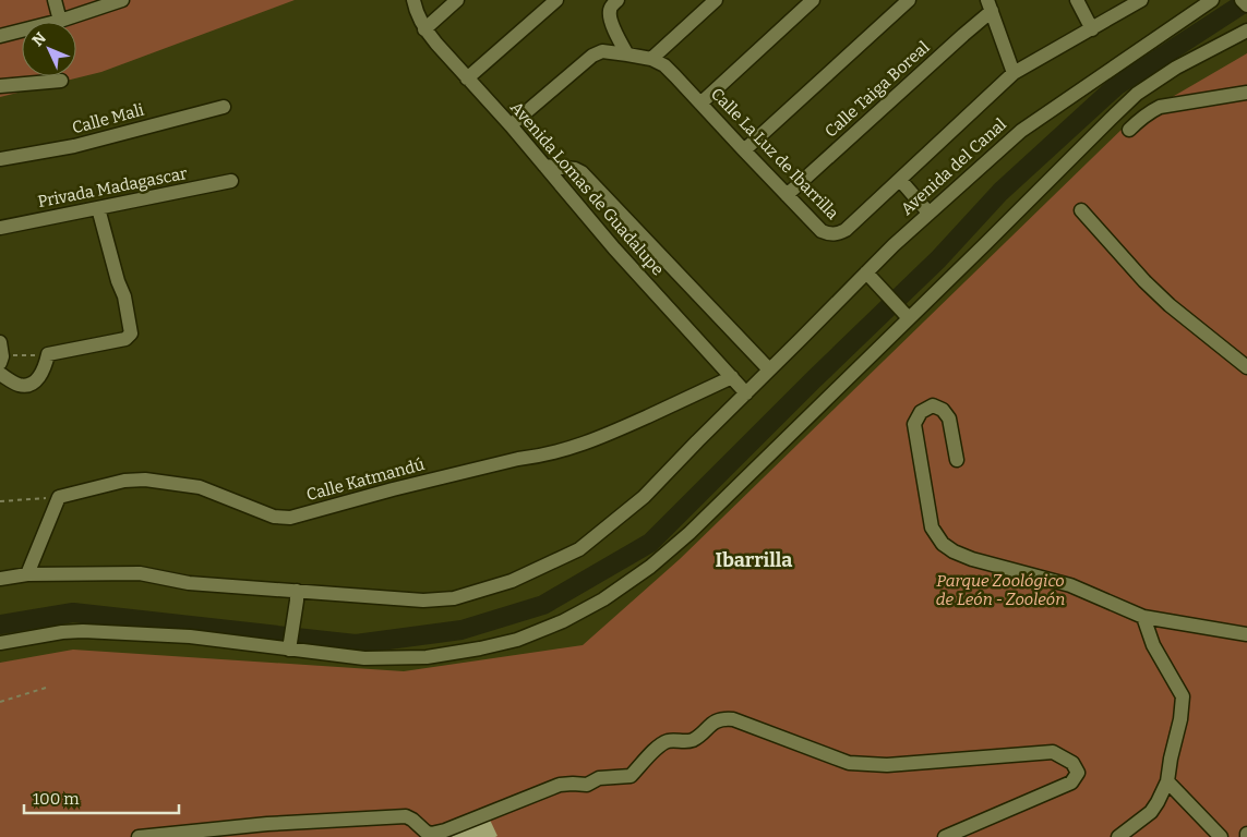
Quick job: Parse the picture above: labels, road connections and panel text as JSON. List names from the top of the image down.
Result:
{
  "streets": {
    "street": [
      "Calle Taiga Boreal",
      "Calle Mali",
      "Calle La Luz de Ibarrilla",
      "Avenida del Canal",
      "Privada Madagascar",
      "Avenida Lomas de Guadalupe",
      "Calle Katmandú"
    ]
  },
  "crossings": [
    ["Calle Taiga Boreal", "Calle La Luz de Ibarrilla"],
    ["Avenida del Canal", "Avenida Lomas de Guadalupe"],
    ["Avenida Lomas de Guadalupe", "Calle Katmandú"]
  ],
  "districts": ["Ibarrilla"],
  "parks": ["Parque Zoológico de León - Zooleón"],
  "scale_bar": "100 m",
  "north": "top left"
}
